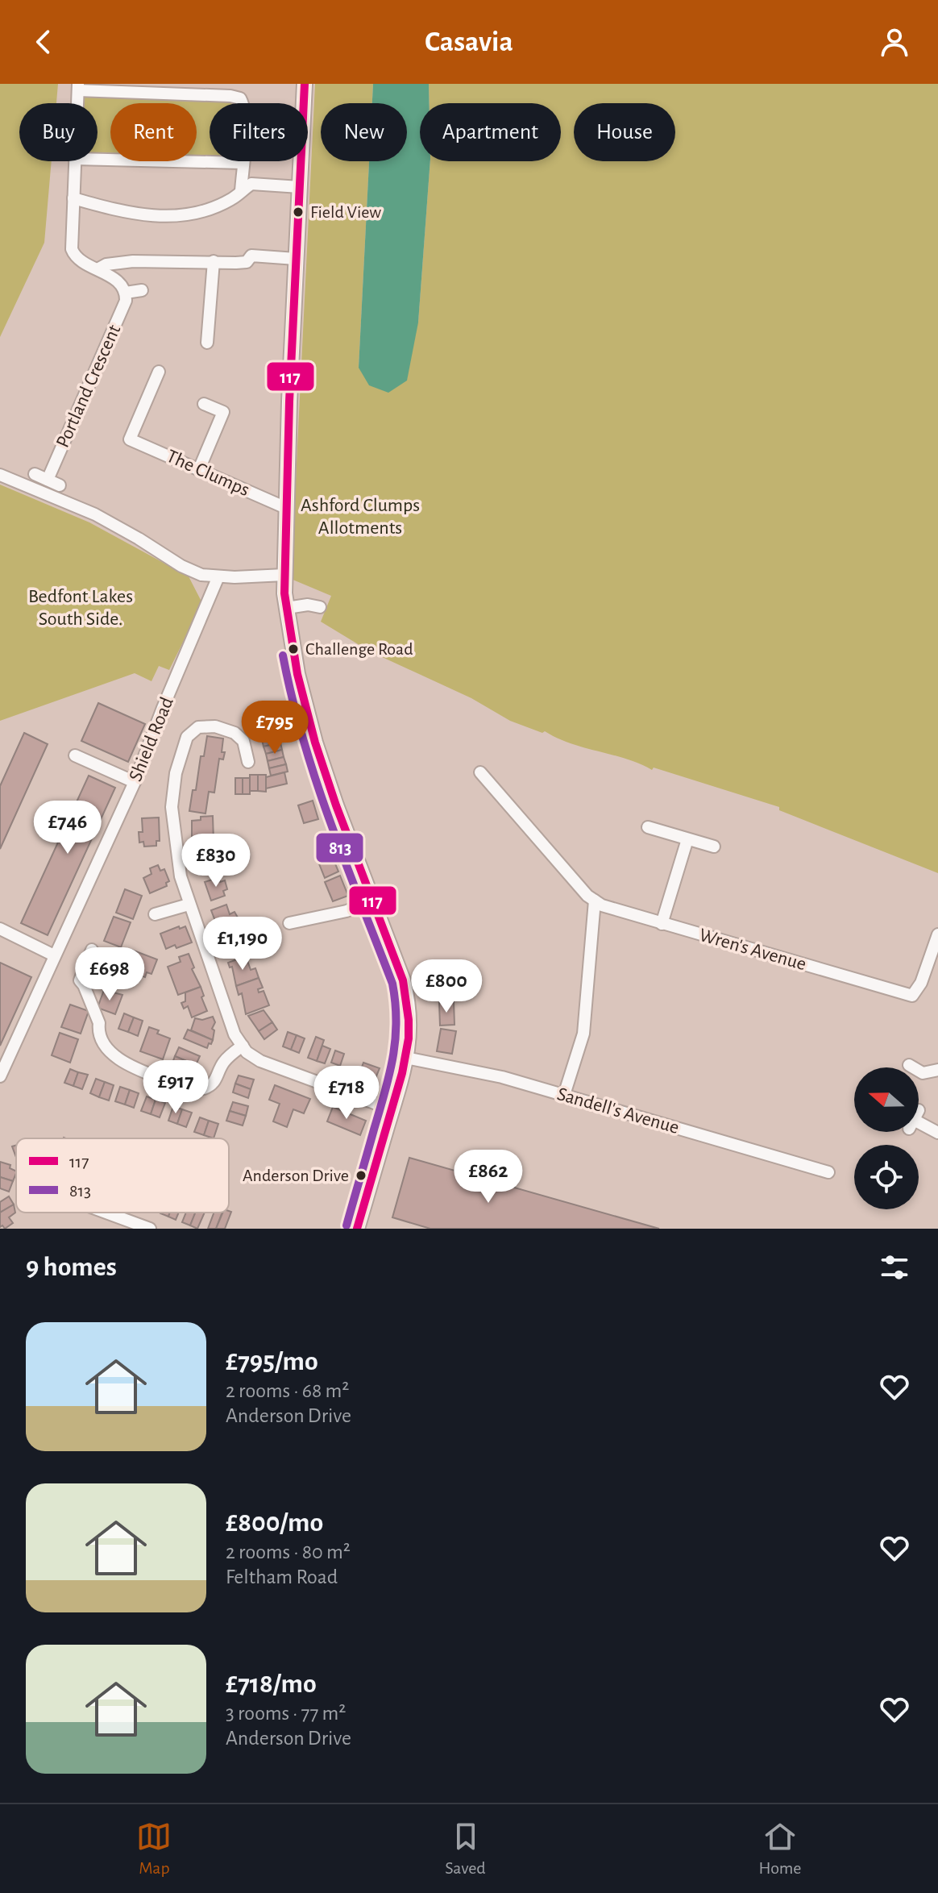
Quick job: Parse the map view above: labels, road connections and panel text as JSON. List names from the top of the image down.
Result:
{
  "streets": {
    "street": [
      "Portland Crescent",
      "The Clumps",
      "Shield Road",
      "Wren's Avenue",
      "Sandell's Avenue"
    ]
  },
  "parks": ["Ashford Clumps Allotments", "Bedfont Lakes South Side."],
  "places": ["Field View", "Challenge Road", "Anderson Drive"],
  "lines": ["transit line 117", "transit line 813"],
  "legend": ["117", "813"],
  "north": "left",
  "page": {
    "header": "Casavia",
    "chip": [
      "Buy",
      "Rent",
      "Filters",
      "New",
      "Apartment",
      "House"
    ],
    "price": [
      "£795",
      "£746",
      "£830",
      "£1,190",
      "£698",
      "£800",
      "£917",
      "£718",
      "£862"
    ],
    "heading": "9 homes",
    "list": [
      {
        "name": "£795/mo",
        "note": "2 rooms · 68 m² · Anderson Drive"
      },
      {
        "name": "£800/mo",
        "note": "2 rooms · 80 m² · Feltham Road"
      },
      {
        "name": "£718/mo",
        "note": "3 rooms · 77 m² · Anderson Drive"
      }
    ],
    "tabs": ["Map", "Saved", "Home"]
  }
}
